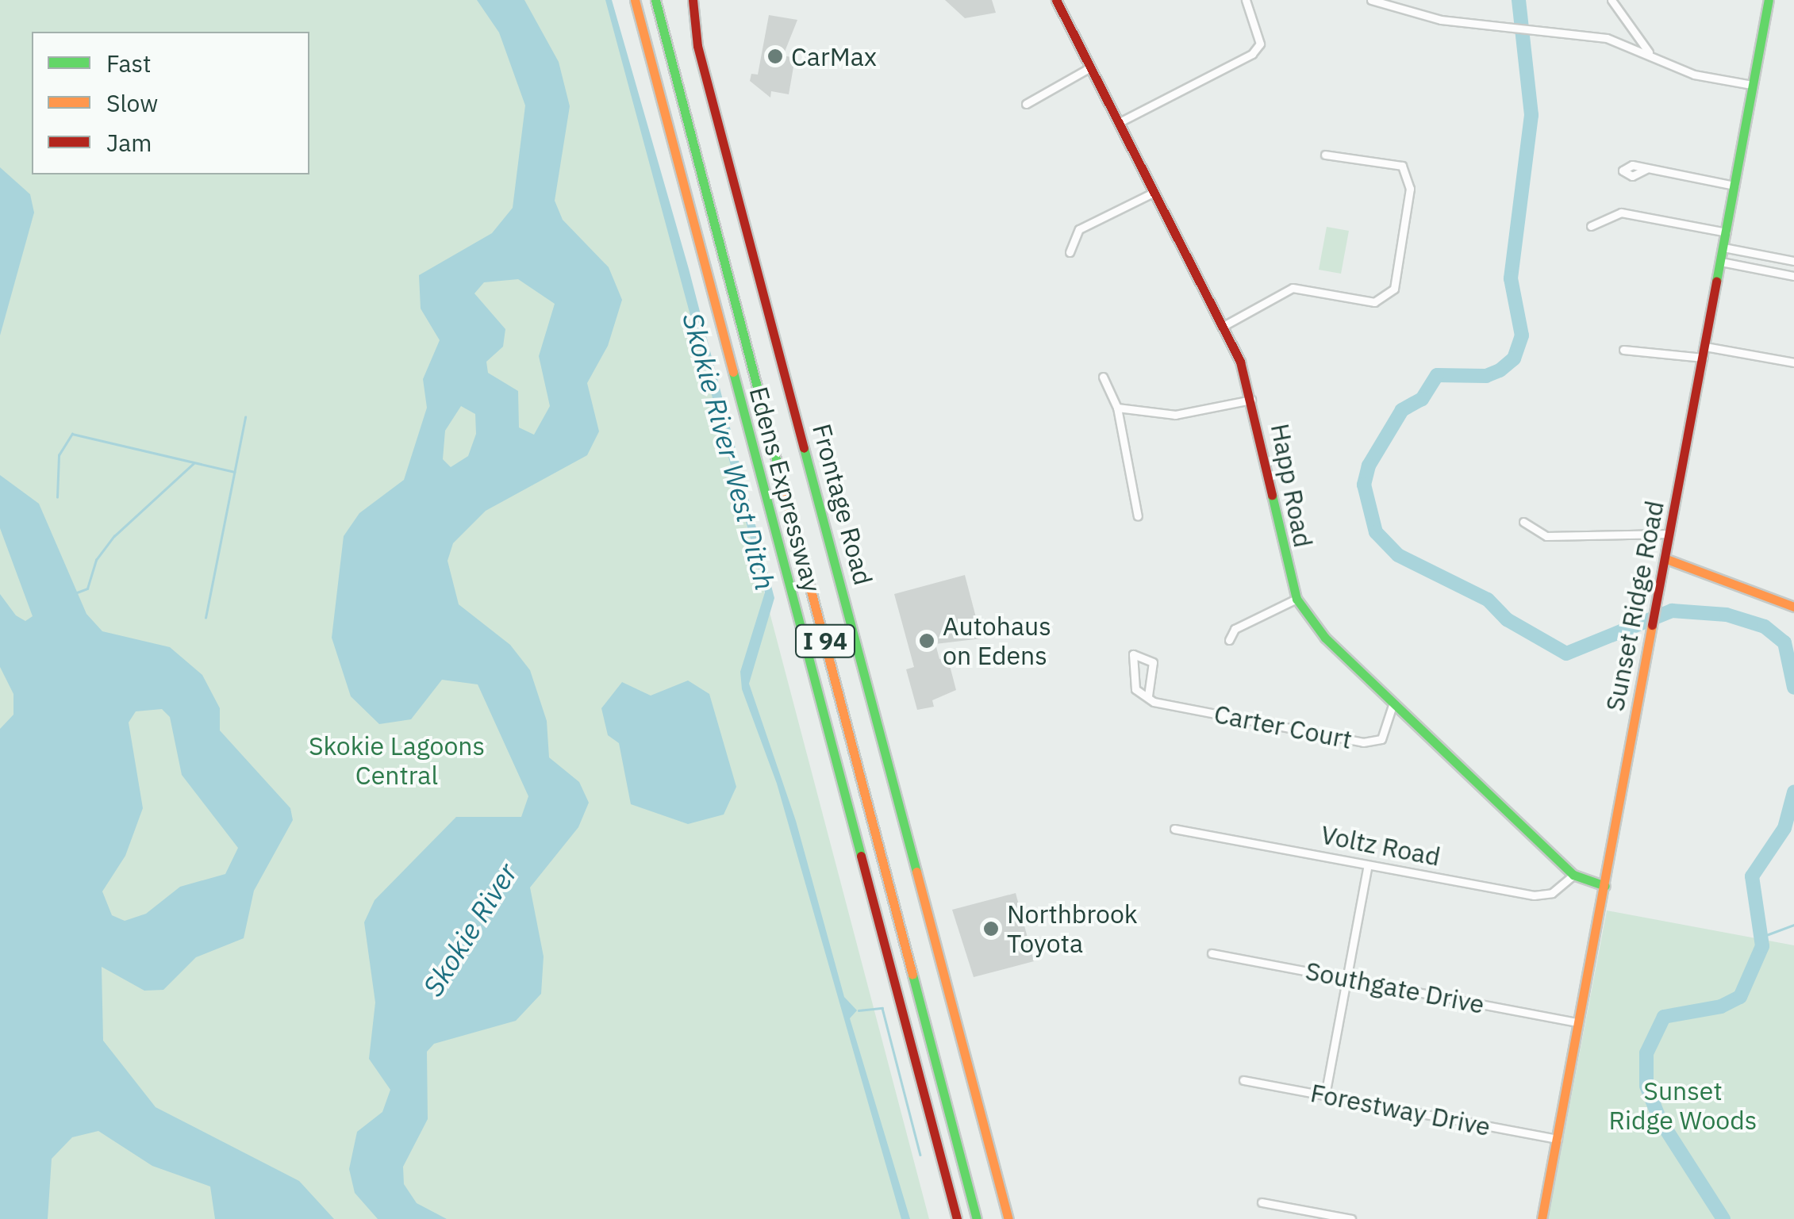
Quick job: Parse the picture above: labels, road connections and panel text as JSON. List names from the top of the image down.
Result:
{
  "streets": {
    "main road": [
      "Happ Road",
      "Edens Expressway",
      "Frontage Road",
      "Sunset Ridge Road",
      "I 94"
    ],
    "street": [
      "Carter Court",
      "Voltz Road",
      "Southgate Drive",
      "Forestway Drive"
    ]
  },
  "crossings": [
    ["Happ Road", "Sunset Ridge Road"],
    ["Happ Road", "Carter Court"],
    ["Happ Road", "Voltz Road"],
    ["Sunset Ridge Road", "Southgate Drive"],
    ["Sunset Ridge Road", "Forestway Drive"]
  ],
  "water": ["Skokie River West Ditch", "Skokie River"],
  "parks": ["Skokie Lagoons Central", "Sunset Ridge Woods"],
  "places": ["CarMax", "Autohaus on Edens", "Northbrook Toyota"],
  "legend": ["Fast", "Slow", "Jam"]
}
